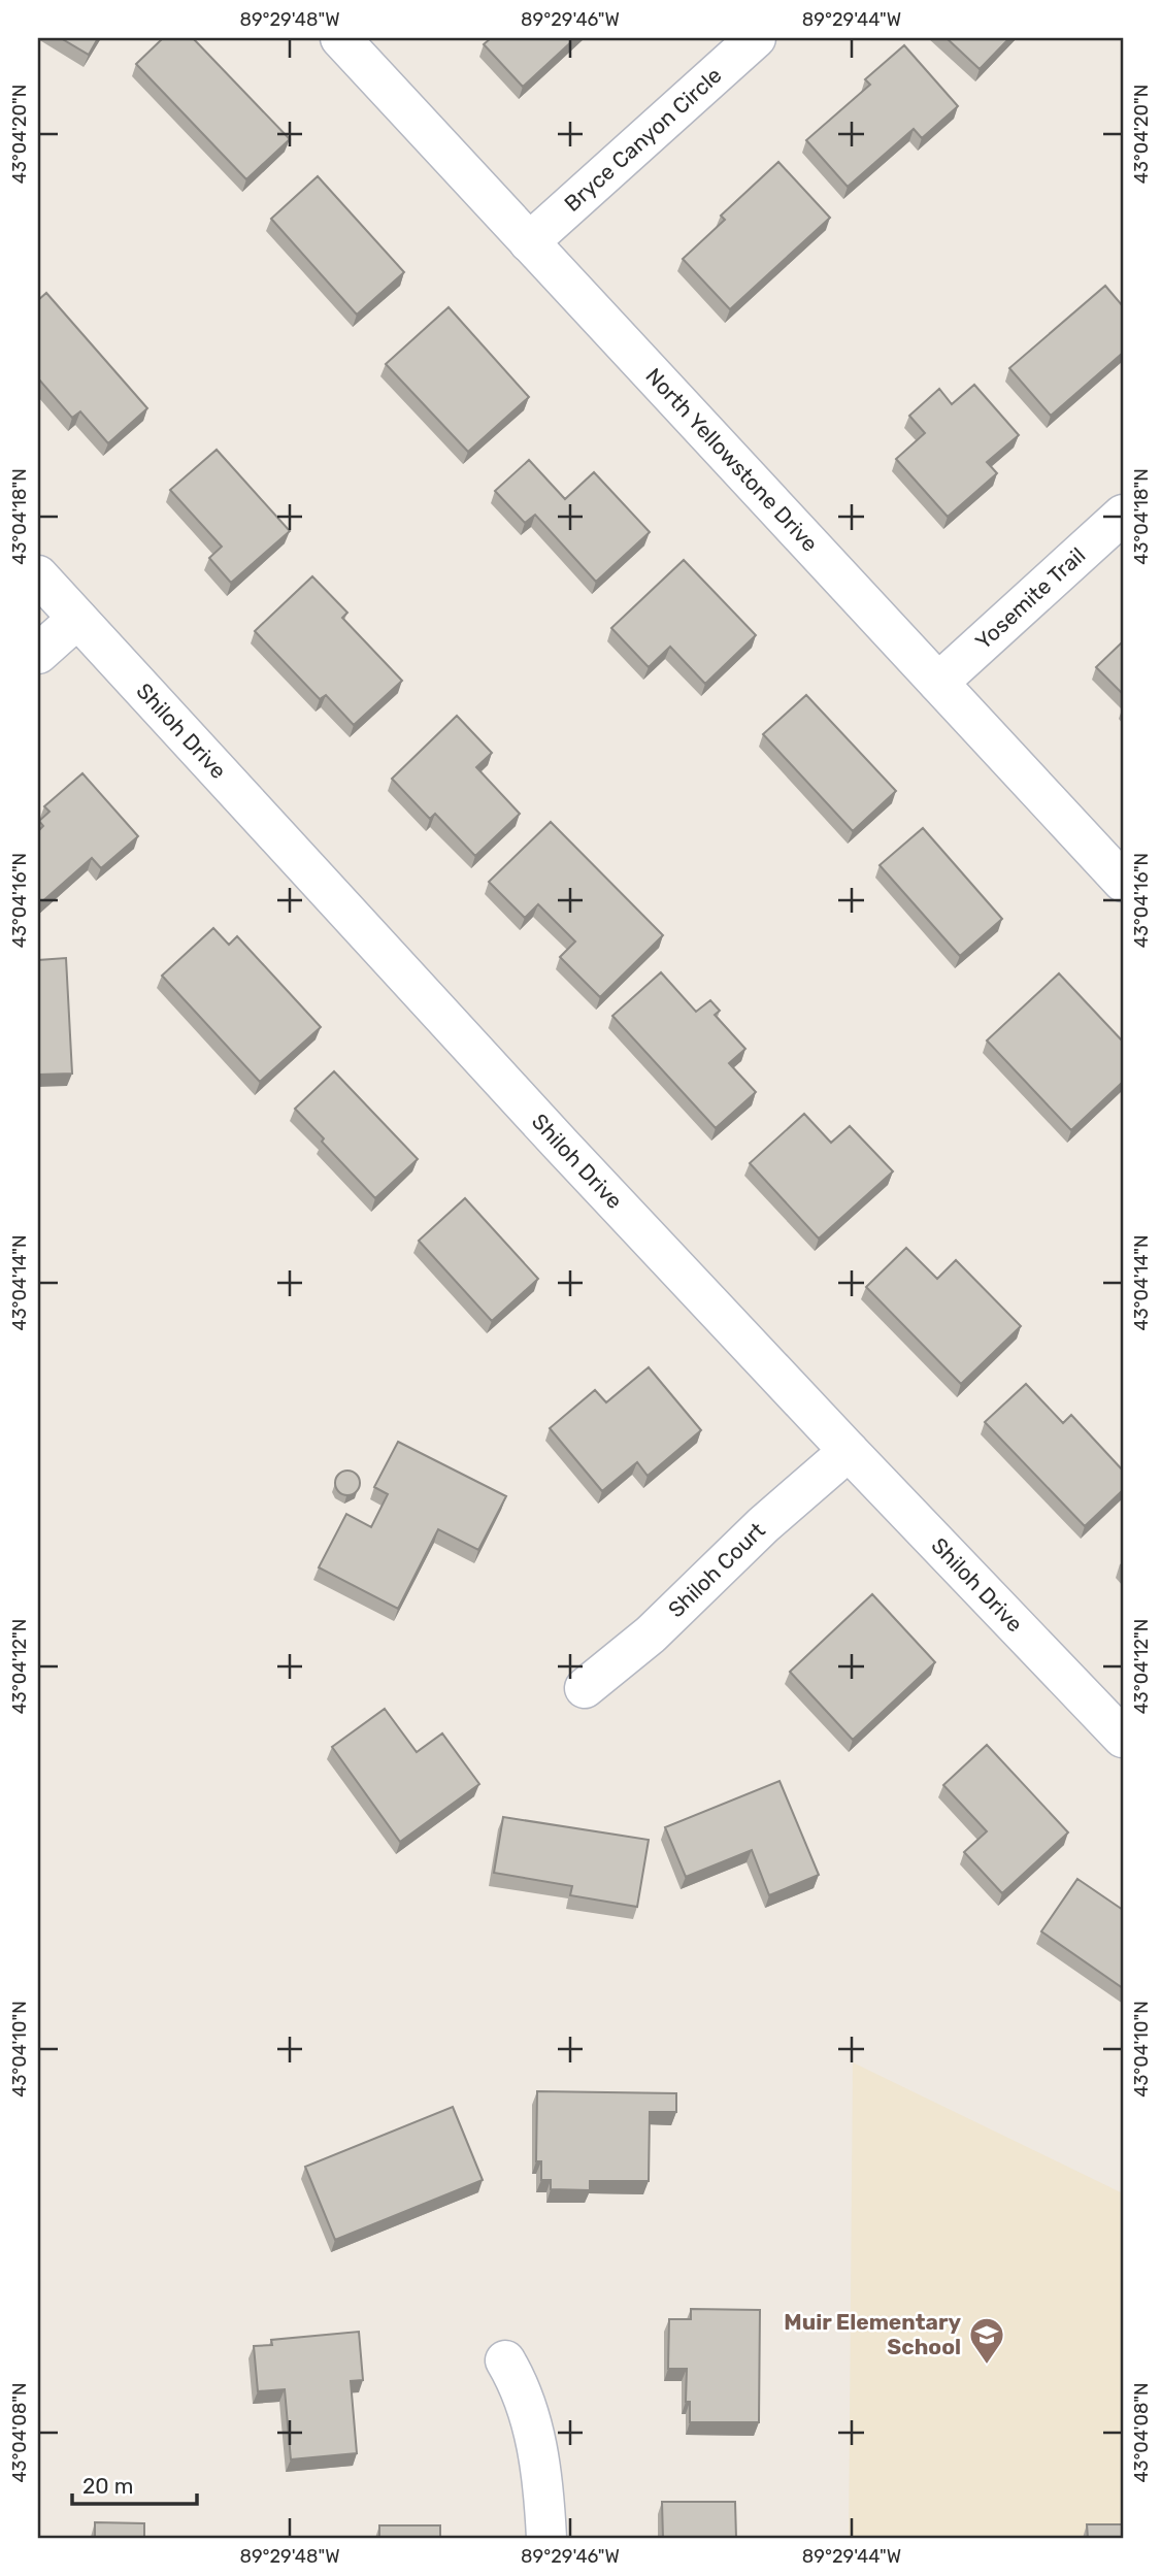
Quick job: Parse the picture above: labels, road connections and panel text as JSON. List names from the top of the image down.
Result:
{
  "streets": {
    "street": [
      "Bryce Canyon Circle",
      "North Yellowstone Drive",
      "Yosemite Trail",
      "Shiloh Drive",
      "Shiloh Court"
    ]
  },
  "crossings": [
    ["Bryce Canyon Circle", "North Yellowstone Drive"],
    ["North Yellowstone Drive", "Yosemite Trail"],
    ["Shiloh Drive", "Shiloh Court"]
  ],
  "places": {
    "school or university": ["Muir Elementary School"]
  },
  "scale_bar": "20 m",
  "coordinates": [
    "89°29'48\"W",
    "89°29'46\"W",
    "89°29'44\"W",
    "43°04'20\"N",
    "43°04'18\"N",
    "43°04'16\"N",
    "43°04'14\"N",
    "43°04'12\"N",
    "43°04'10\"N",
    "43°04'08\"N"
  ]
}
